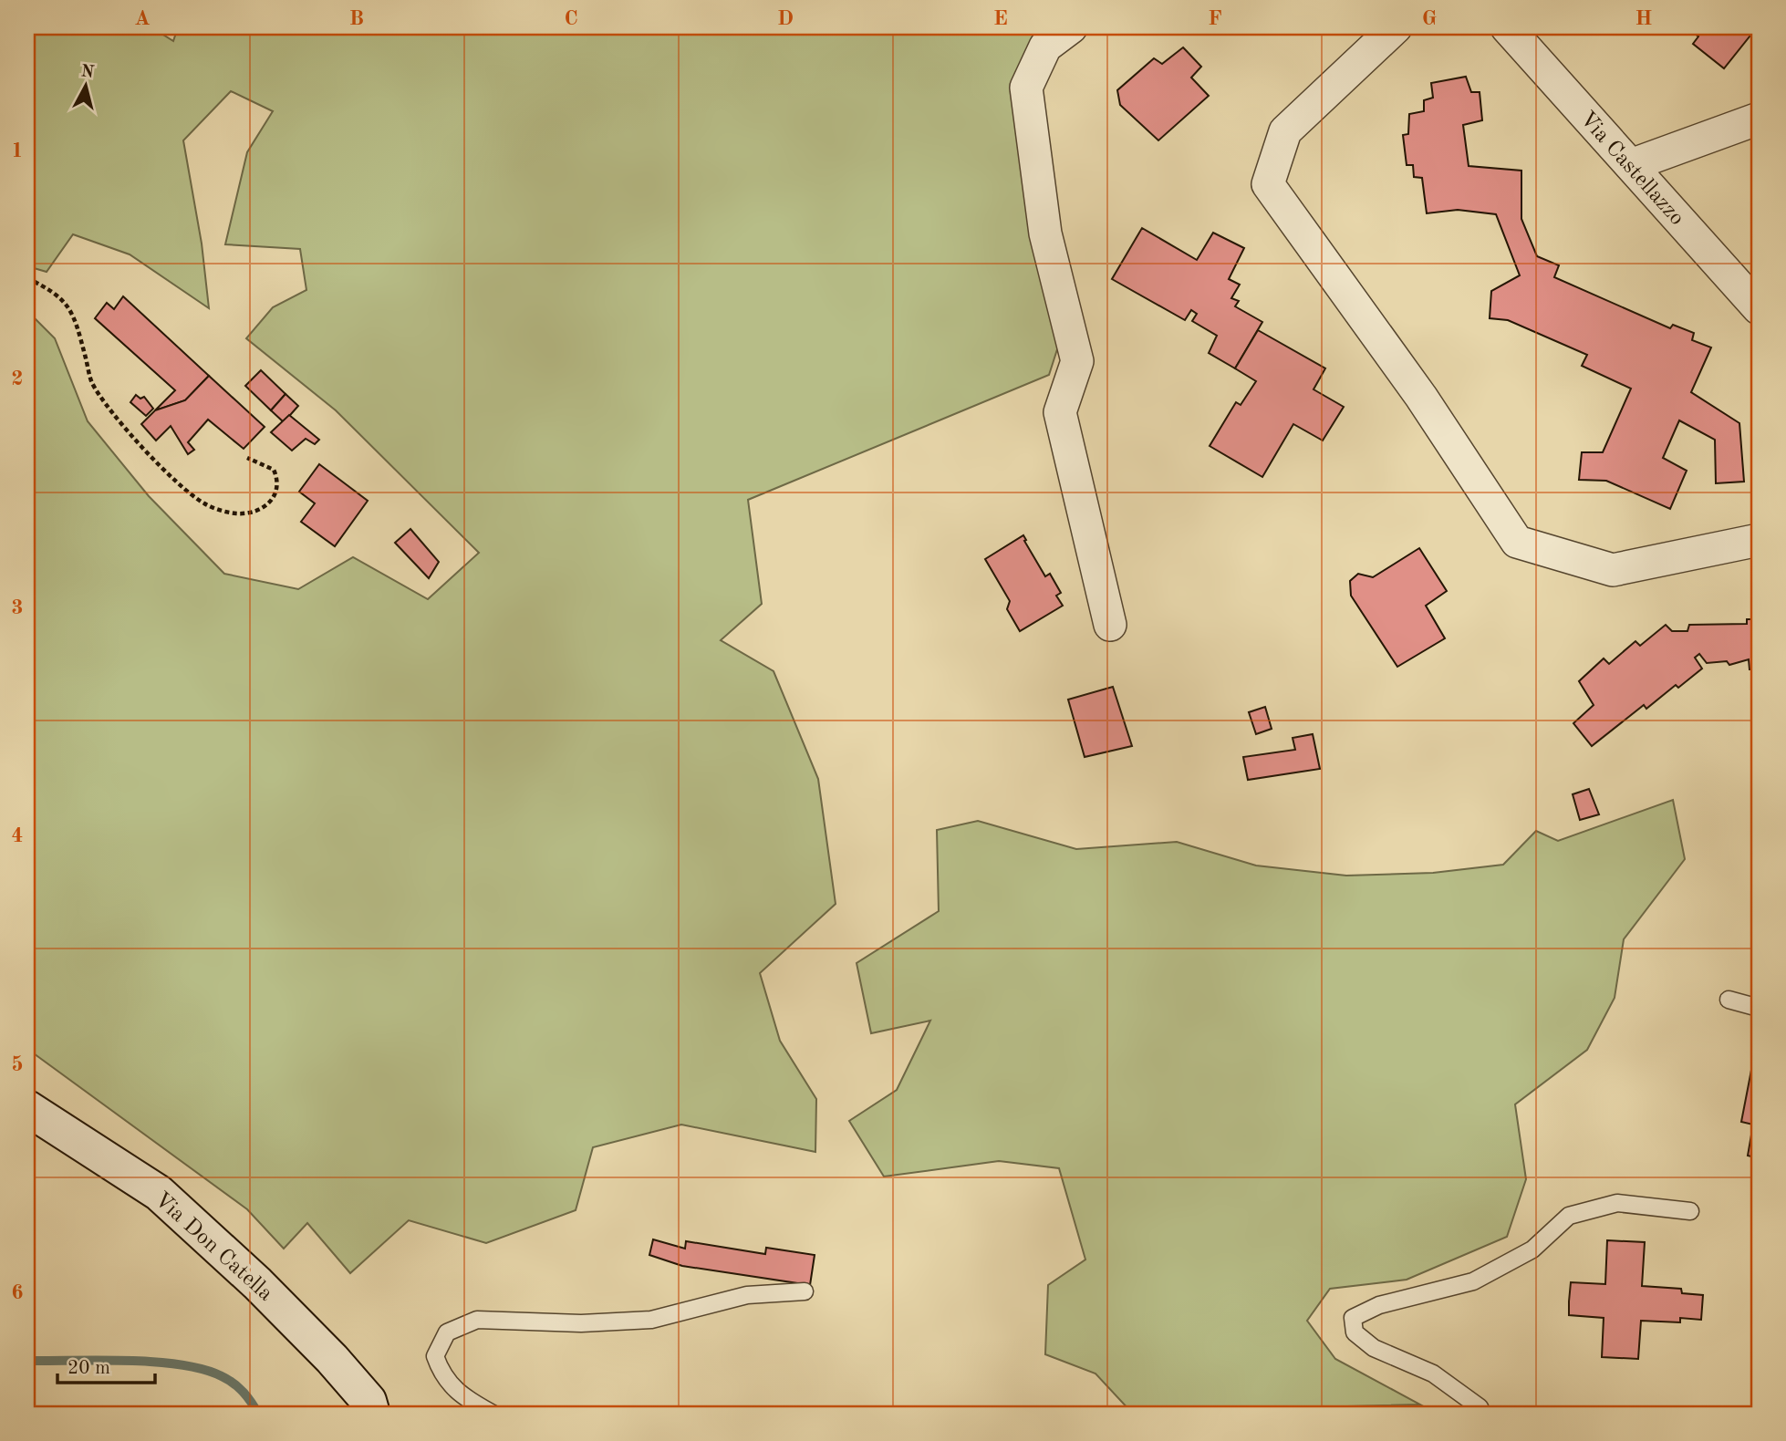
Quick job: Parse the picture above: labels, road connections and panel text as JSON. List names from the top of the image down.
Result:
{
  "streets": {
    "street": ["Via Castellazzo", "Via Don Catella"]
  },
  "scale_bar": "20 m",
  "north": "top",
  "grid": {
    "columns": [
      "A",
      "B",
      "C",
      "D",
      "E",
      "F",
      "G",
      "H"
    ],
    "rows": [
      "1",
      "2",
      "3",
      "4",
      "5",
      "6"
    ]
  }
}
